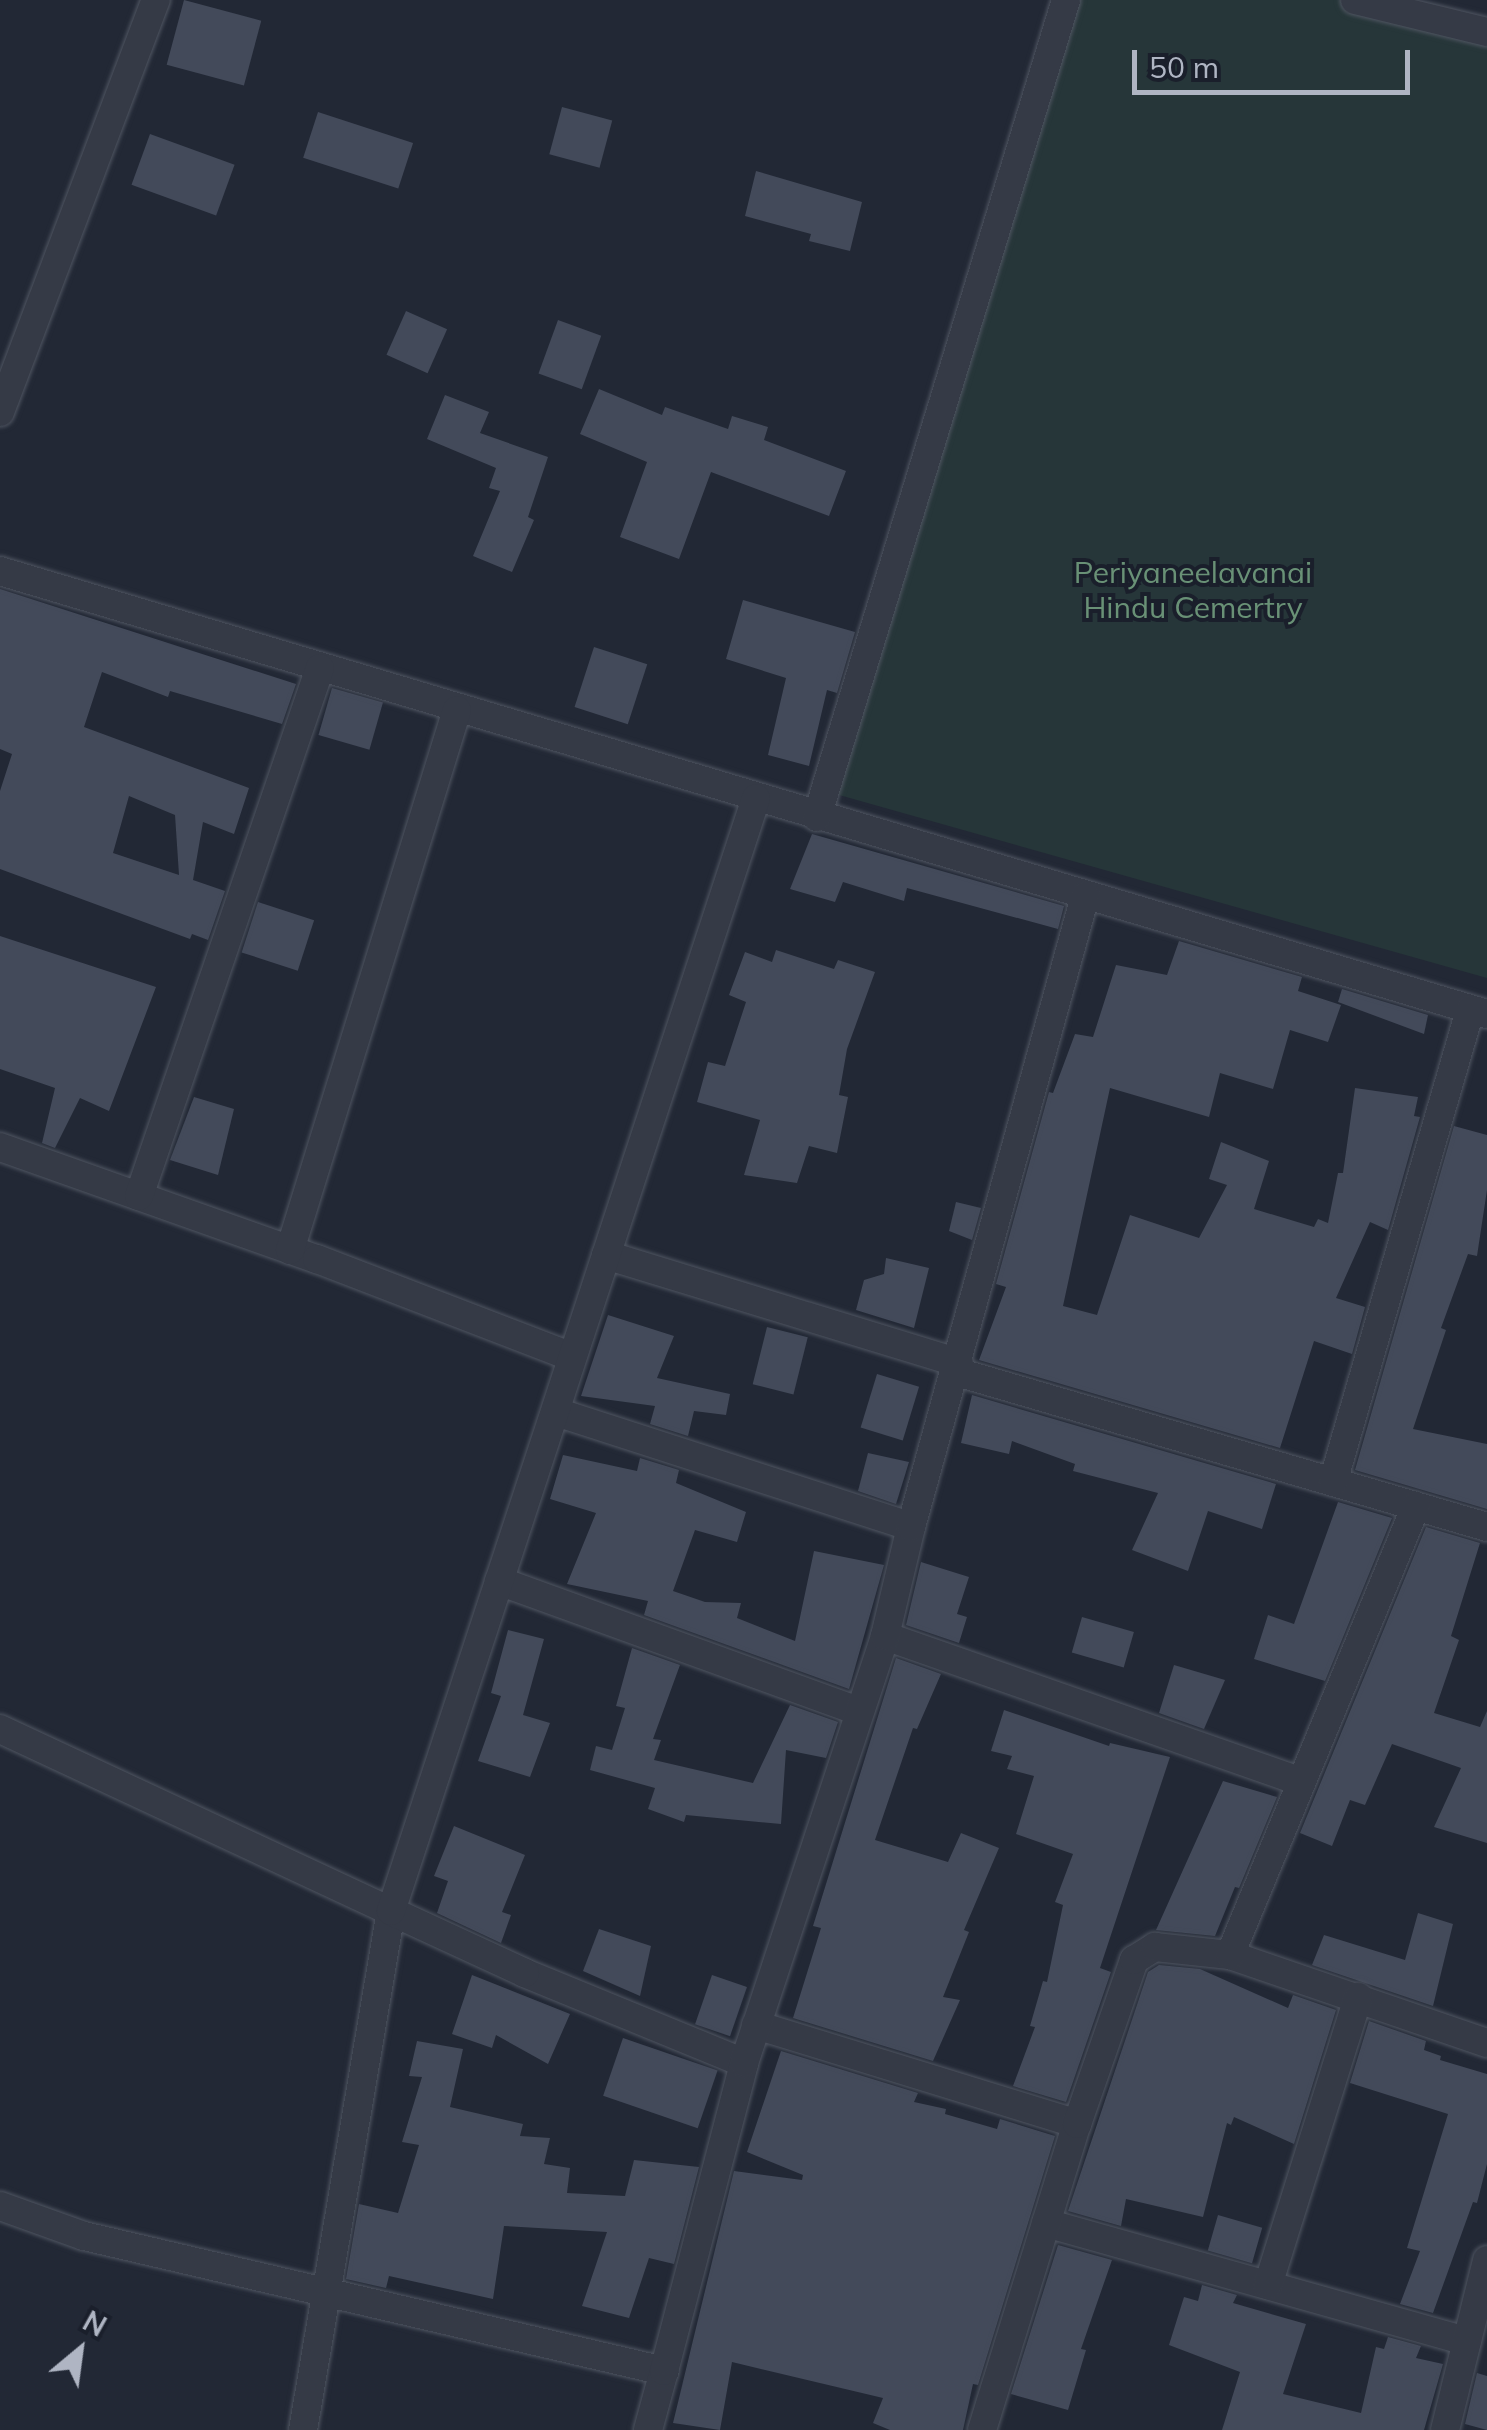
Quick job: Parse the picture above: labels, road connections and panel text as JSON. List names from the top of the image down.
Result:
{
  "parks": ["Periyaneelavanai Hindu Cemertry"],
  "scale_bar": "50 m",
  "north": "top right"
}
